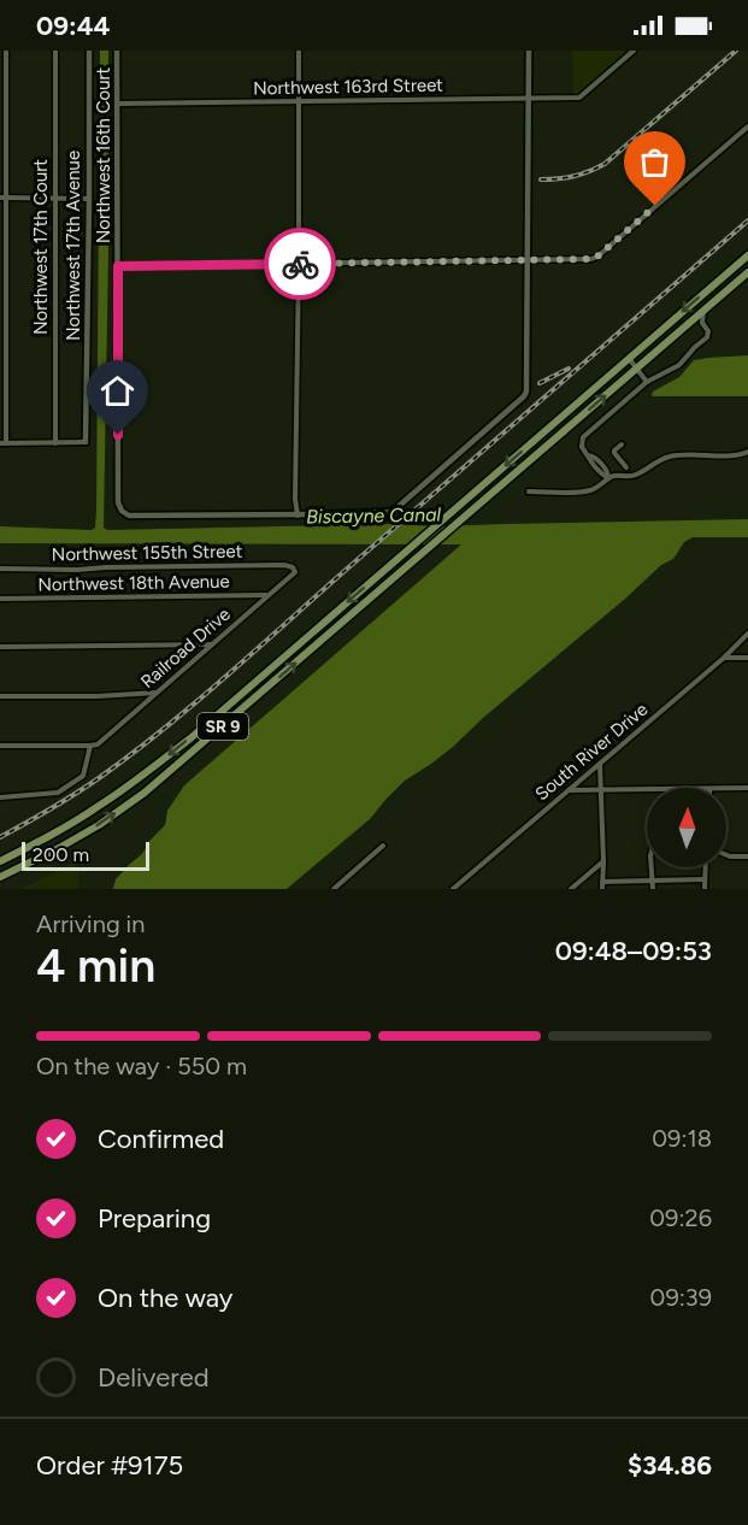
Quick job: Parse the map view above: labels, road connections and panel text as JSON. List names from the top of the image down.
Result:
{
  "streets": {
    "main road": ["SR 9"],
    "street": [
      "Northwest 163rd Street",
      "Northwest 16th Court",
      "Northwest 17th Avenue",
      "Northwest 17th Court",
      "Northwest 155th Street",
      "Northwest 18th Avenue",
      "Railroad Drive",
      "South River Drive"
    ]
  },
  "crossings": [
    ["Northwest 163rd Street", "Northwest 16th Court"],
    ["Northwest 155th Street", "Railroad Drive"],
    ["Northwest 18th Avenue", "Railroad Drive"]
  ],
  "water": ["Biscayne Canal"],
  "scale_bar": "200 m",
  "north": "top",
  "page": {
    "status": "09:44",
    "scale": "200 m",
    "heading": ["4 min", "Arriving in", "09:48–09:53"],
    "panel": ["Order #9175", "$34.86"],
    "bar": "On the way · 550 m",
    "list": [
      ["Confirmed", "09:18"],
      ["Preparing", "09:26"],
      ["On the way", "09:39"],
      "Delivered"
    ]
  }
}
